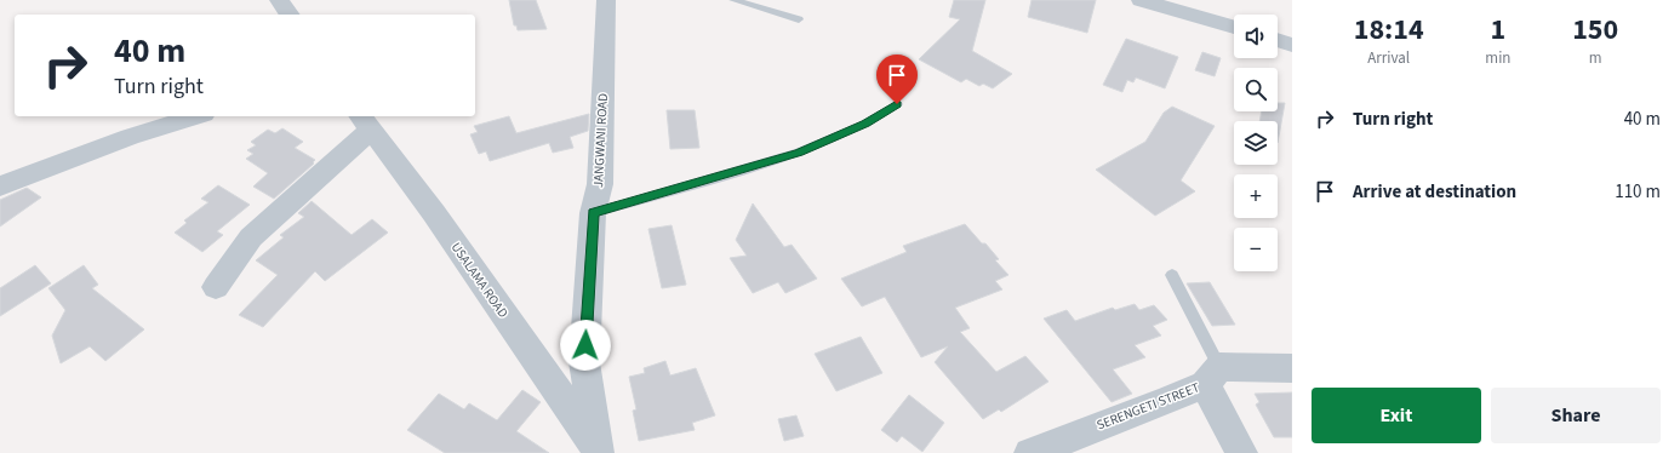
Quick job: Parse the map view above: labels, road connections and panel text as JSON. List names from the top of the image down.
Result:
{
  "streets": {
    "street": ["JANGWANI ROAD", "USALAMA ROAD", "SERENGETI STREET"]
  },
  "crossings": [
    ["JANGWANI ROAD", "USALAMA ROAD"]
  ],
  "page": {
    "eta": [
      "18:14",
      "Arrival",
      "1",
      "min",
      "150",
      "m"
    ],
    "map_buttons": ["+", "−"],
    "turn": ["40 m", "Turn right"],
    "list": [
      {
        "name": "Turn right",
        "value": "40 m"
      },
      {
        "name": "Arrive at destination",
        "value": "110 m"
      }
    ],
    "buttons": ["Exit", "Share"]
  }
}
